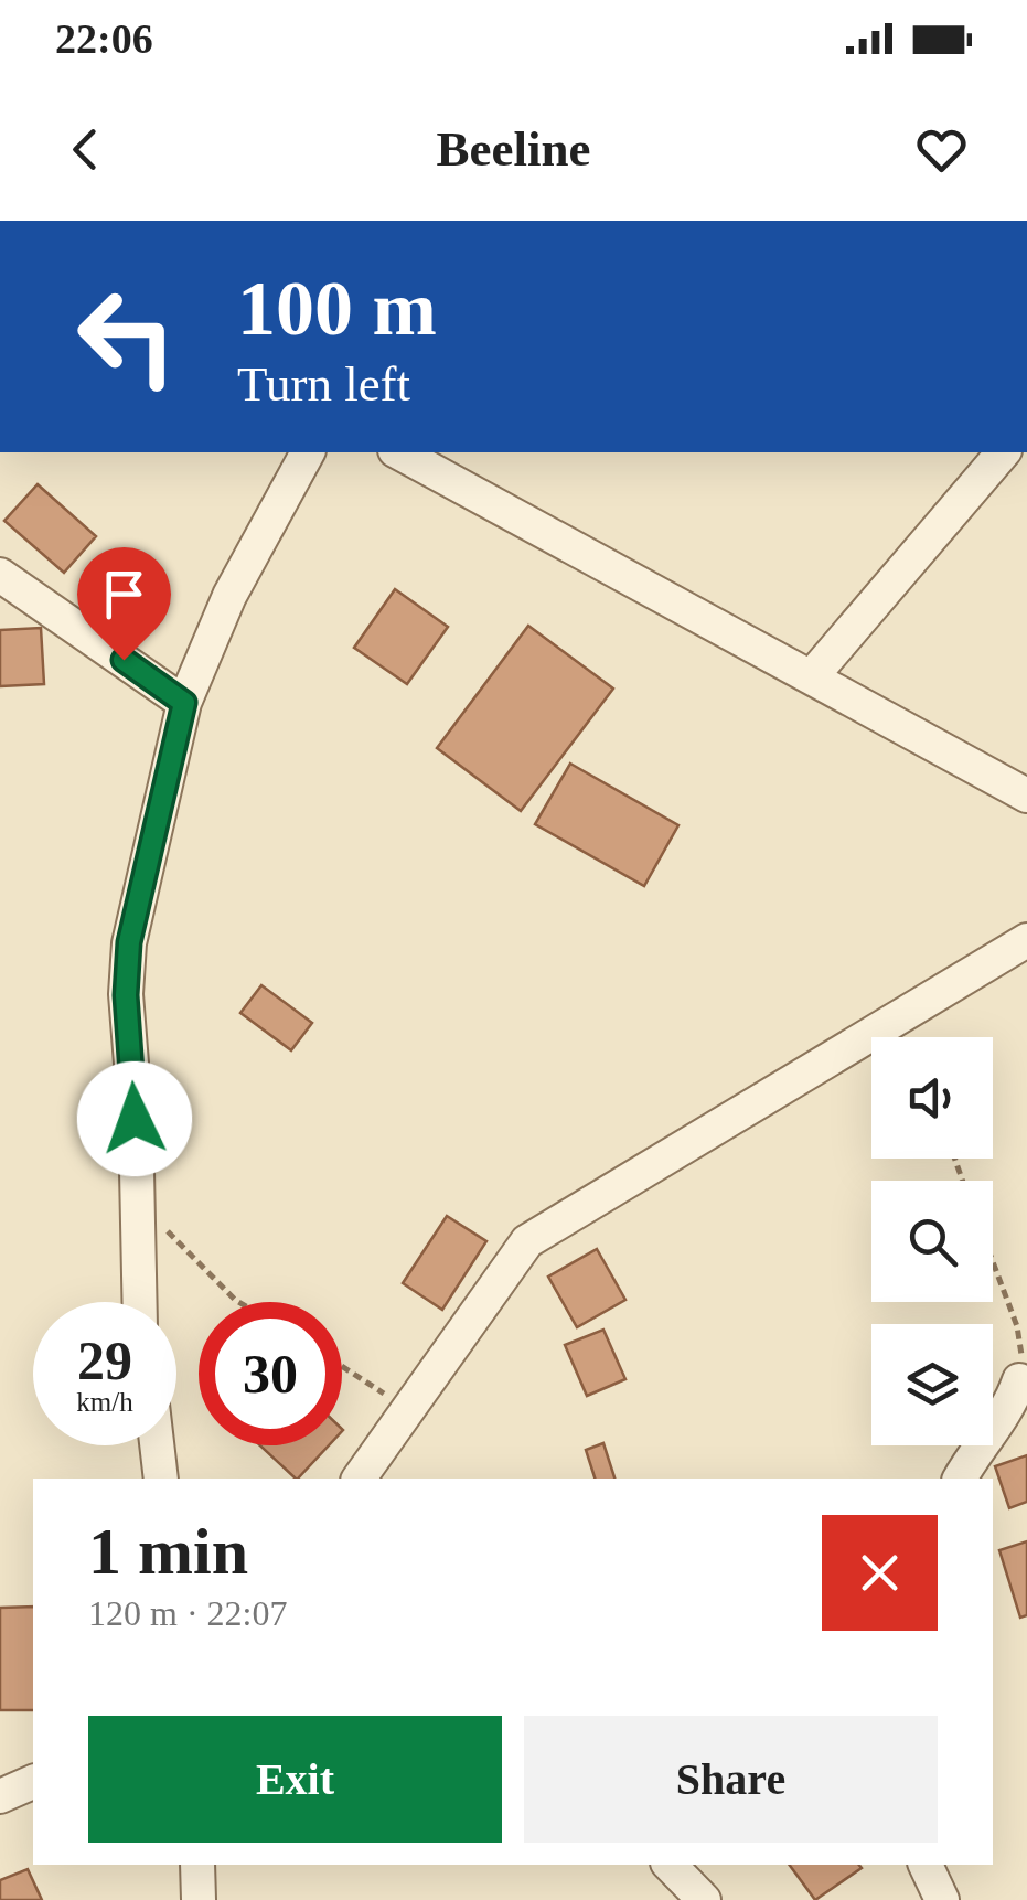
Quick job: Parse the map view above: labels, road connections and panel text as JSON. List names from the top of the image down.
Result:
{
  "page": {
    "status": "22:06",
    "header": "Beeline",
    "turn": ["100 m", "Turn left"],
    "speed": "29 km/h",
    "limit": "30",
    "heading": ["1 min", "120 m · 22:07"],
    "buttons": ["Exit", "Share"]
  }
}
